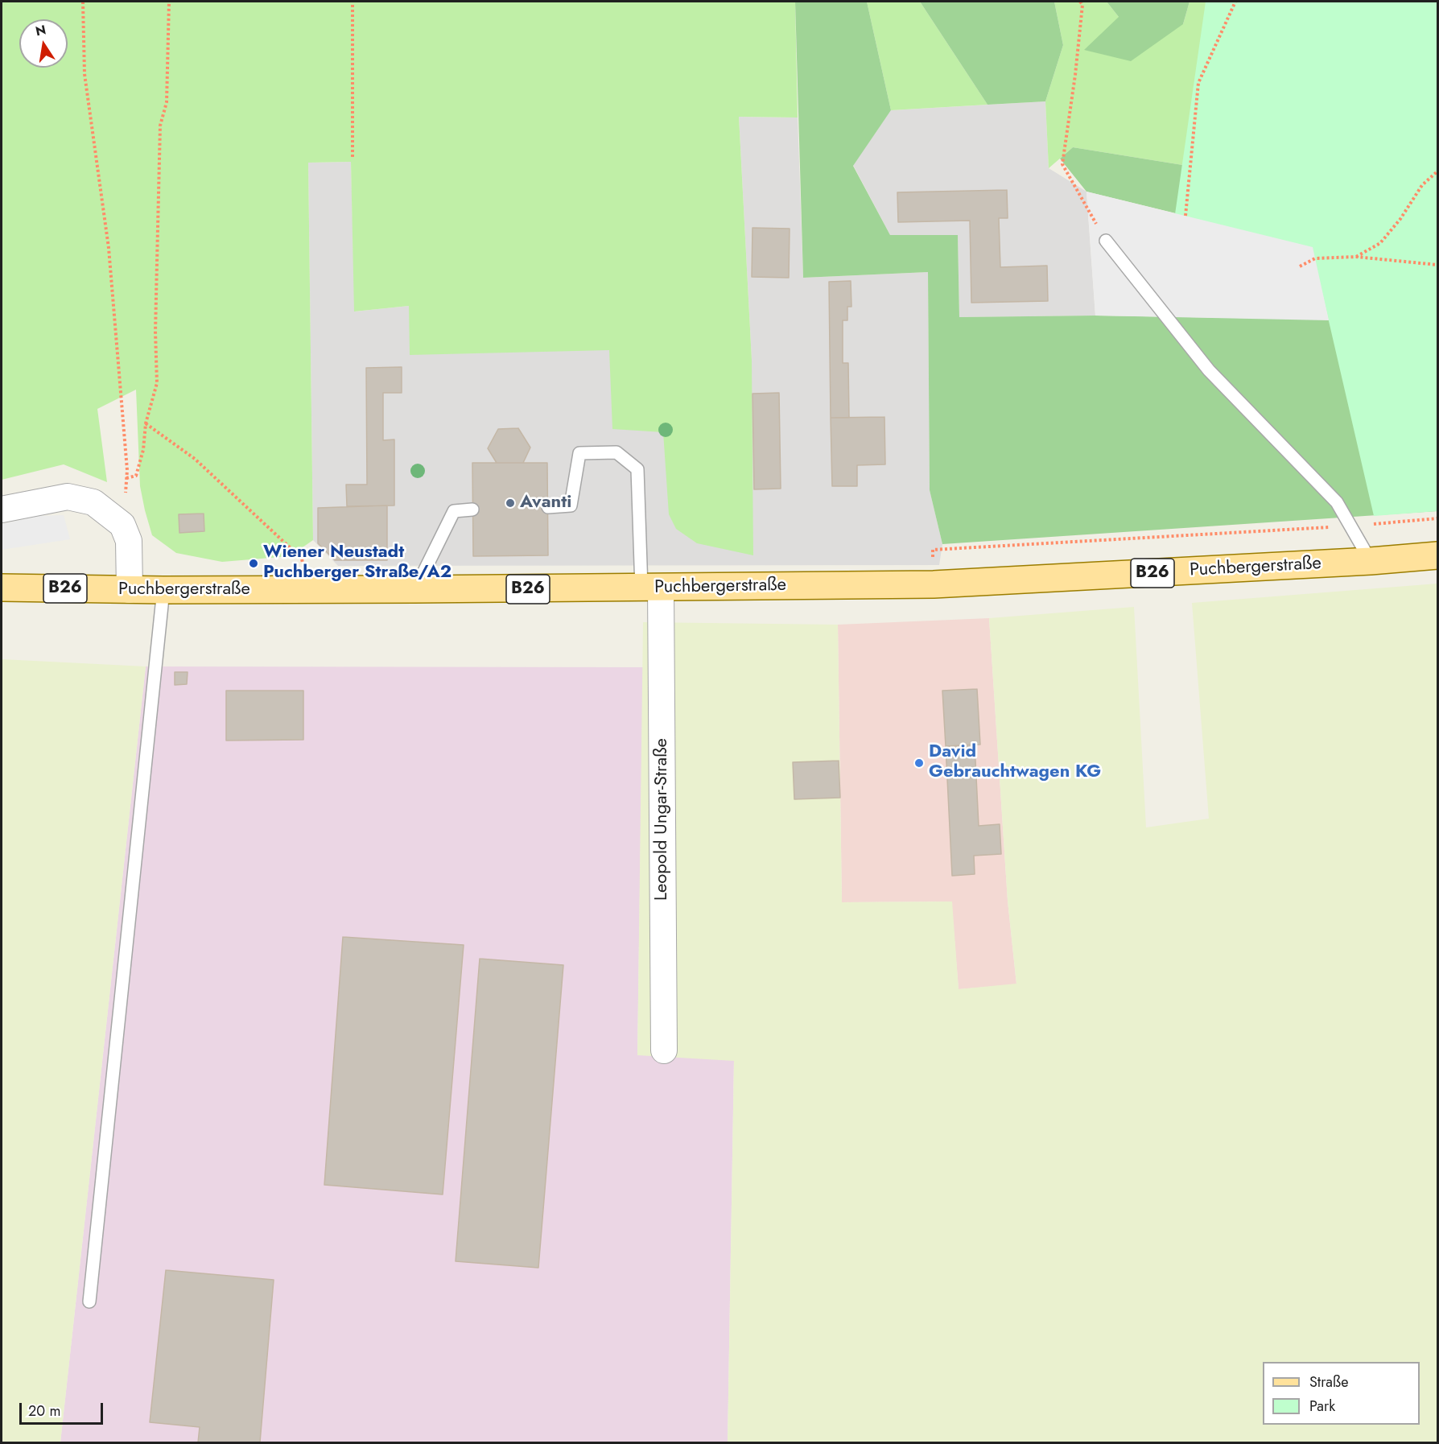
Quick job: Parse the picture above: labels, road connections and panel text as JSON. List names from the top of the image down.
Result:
{
  "streets": {
    "main road": ["Puchbergerstraße", "B26"],
    "street": ["Leopold Ungar-Straße"]
  },
  "crossings": [
    ["Puchbergerstraße", "Leopold Ungar-Straße"]
  ],
  "places": ["Avanti", "Wiener Neustadt Puchberger Straße/A2", "David Gebrauchtwagen KG"],
  "legend": ["Straße", "Park"],
  "scale_bar": "20 m",
  "north": "top"
}
